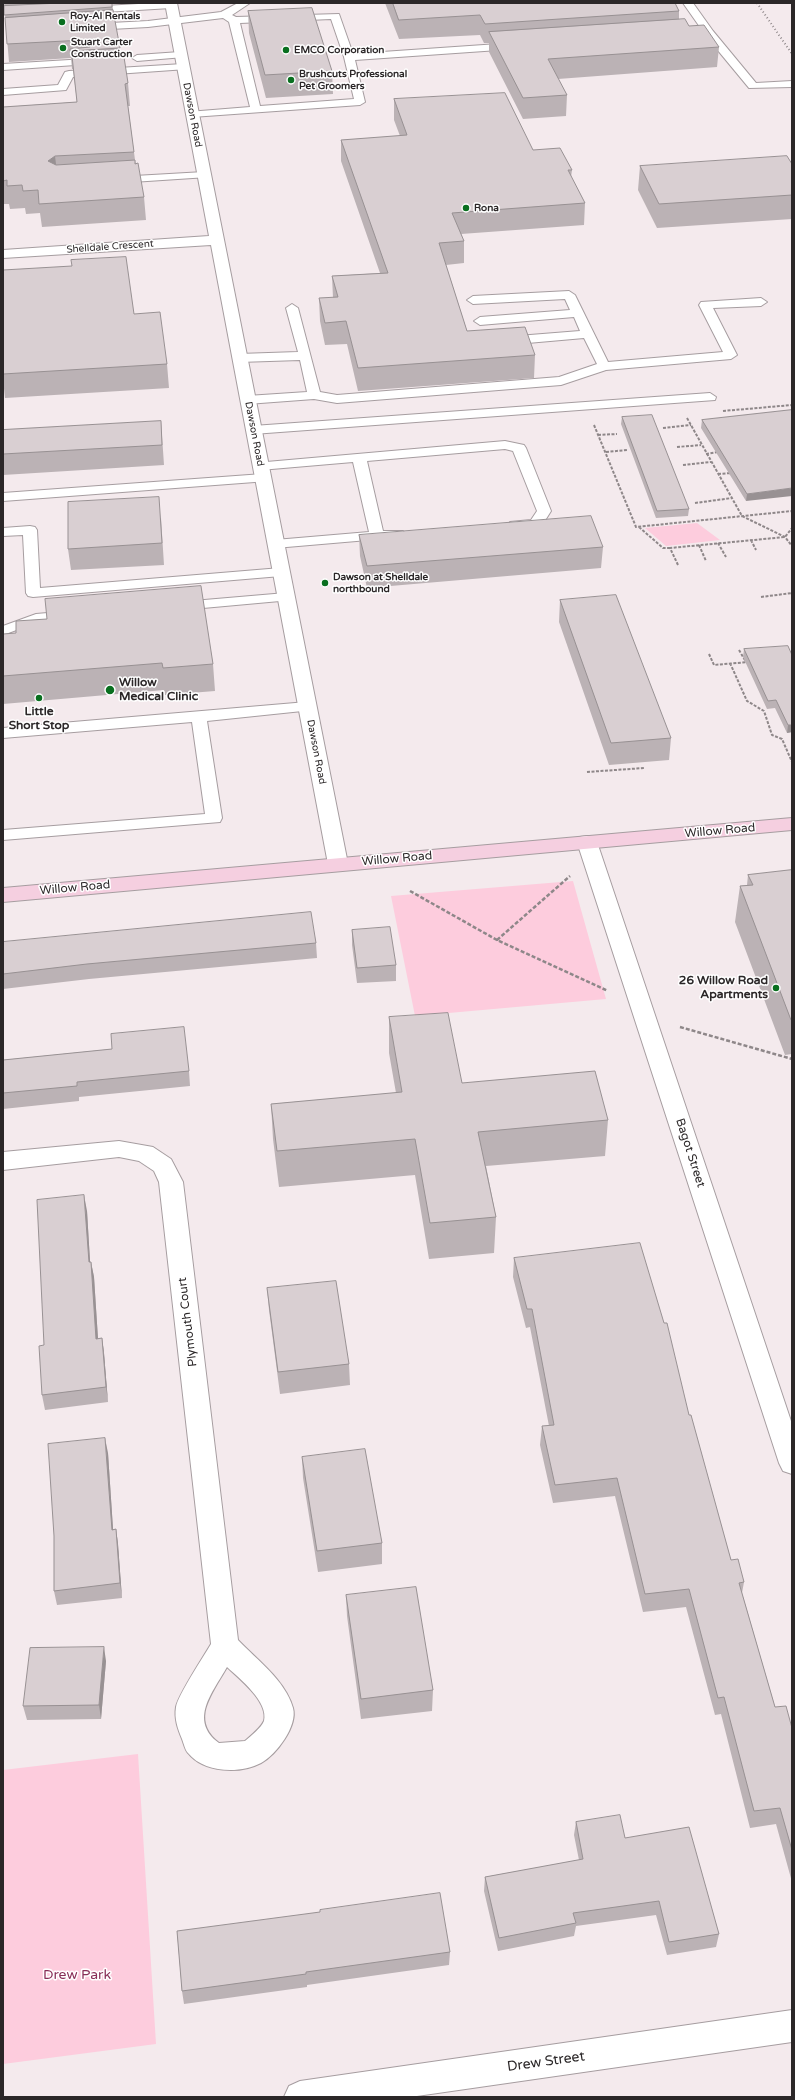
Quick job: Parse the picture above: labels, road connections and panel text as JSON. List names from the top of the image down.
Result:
{
  "streets": {
    "main road": ["Willow Road"],
    "street": [
      "Dawson Road",
      "Shelldale Crescent",
      "Bagot Street",
      "Plymouth Court",
      "Drew Street"
    ]
  },
  "crossings": [
    ["Dawson Road", "Shelldale Crescent"],
    ["Dawson Road", "Willow Road"],
    ["Willow Road", "Bagot Street"]
  ],
  "parks": ["Drew Park"],
  "places": [
    "Roy-Al Rentals Limited",
    "Stuart Carter Construction",
    "EMCO Corporation",
    "Brushcuts Professional Pet Groomers",
    "Rona",
    "Dawson at Shelldale northbound",
    "Willow Medical Clinic",
    "Little Short Stop",
    "26 Willow Road Apartments"
  ]
}
